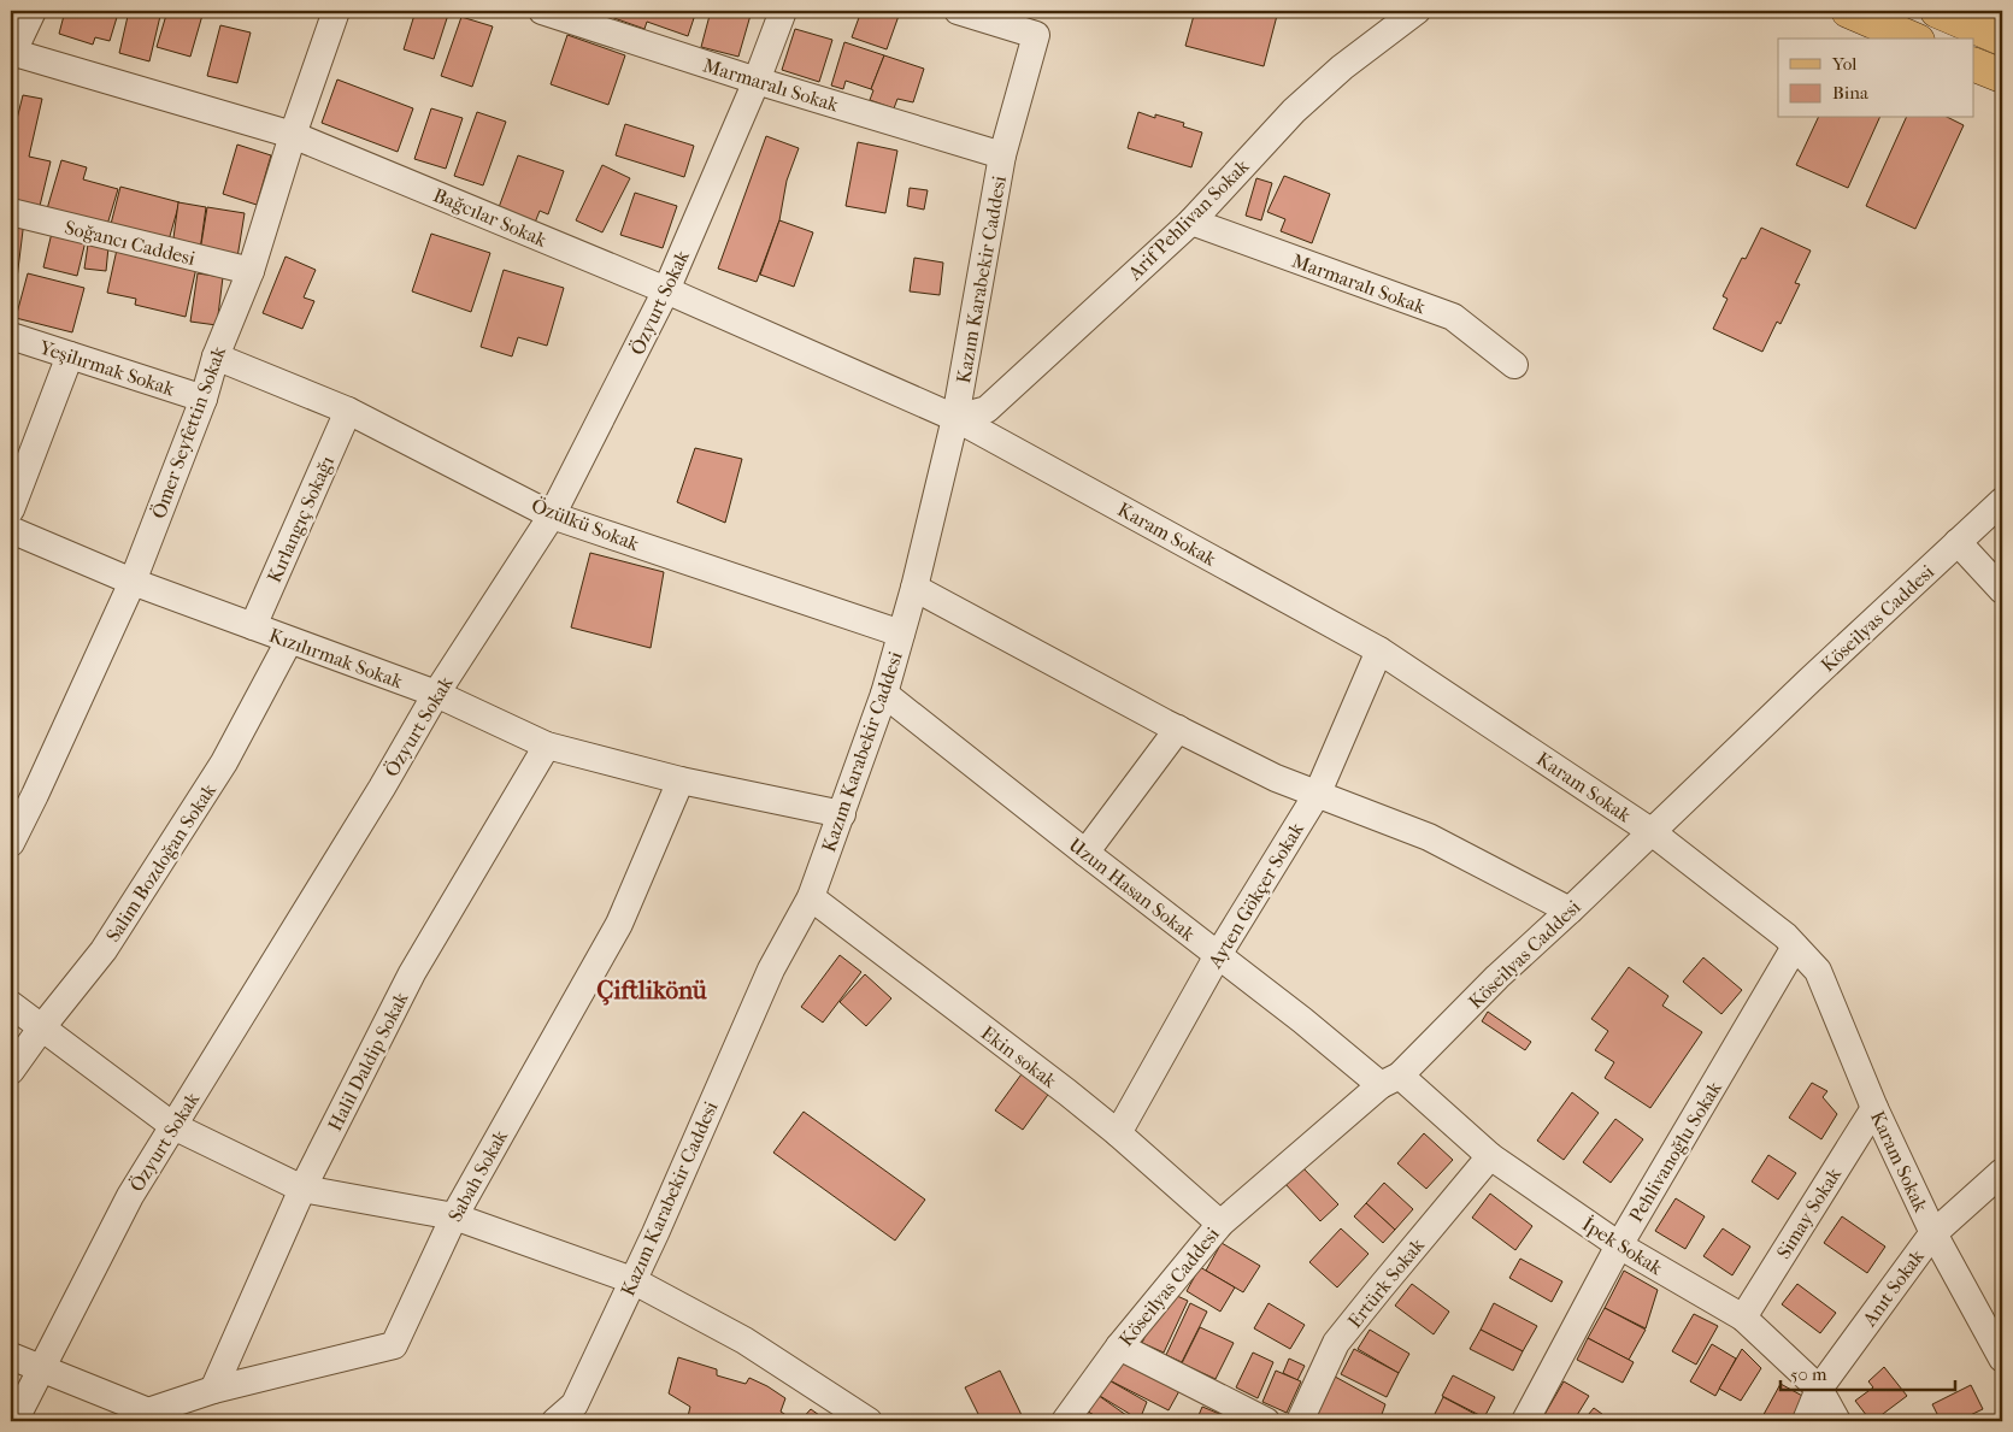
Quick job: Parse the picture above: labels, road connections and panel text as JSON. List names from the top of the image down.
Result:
{
  "streets": {
    "street": [
      "Marmaralı Sokak",
      "Bağcılar Sokak",
      "Arif Pehlivan Sokak",
      "Soğancı Caddesi",
      "Kazım Karabekir Caddesi",
      "Özyurt Sokak",
      "Yeşilırmak Sokak",
      "Ömer Seyfettin Sokak",
      "Kırlangıç Sokağı",
      "Özülkü Sokak",
      "Karam Sokak",
      "Köseilyas Caddesi",
      "Kızılırmak Sokak",
      "Salim Bozdoğan Sokak",
      "Uzun Hasan Sokak",
      "Ayten Gökçer Sokak",
      "Ekin sokak",
      "Halil Daldip Sokak",
      "Pehlivanoğlu Sokak",
      "Sabah Sokak",
      "Simay Sokak",
      "İpek Sokak",
      "Ertürk Sokak",
      "Anıt Sokak"
    ]
  },
  "crossings": [
    ["Marmaralı Sokak", "Arif Pehlivan Sokak"],
    ["Marmaralı Sokak", "Kazım Karabekir Caddesi"],
    ["Marmaralı Sokak", "Özyurt Sokak"],
    ["Bağcılar Sokak", "Arif Pehlivan Sokak"],
    ["Bağcılar Sokak", "Kazım Karabekir Caddesi"],
    ["Bağcılar Sokak", "Özyurt Sokak"],
    ["Bağcılar Sokak", "Ömer Seyfettin Sokak"],
    ["Bağcılar Sokak", "Karam Sokak"],
    ["Arif Pehlivan Sokak", "Kazım Karabekir Caddesi"],
    ["Arif Pehlivan Sokak", "Karam Sokak"],
    ["Soğancı Caddesi", "Ömer Seyfettin Sokak"],
    ["Kazım Karabekir Caddesi", "Özülkü Sokak"],
    ["Kazım Karabekir Caddesi", "Karam Sokak"],
    ["Kazım Karabekir Caddesi", "Kızılırmak Sokak"],
    ["Kazım Karabekir Caddesi", "Uzun Hasan Sokak"],
    ["Kazım Karabekir Caddesi", "Ekin sokak"],
    ["Özyurt Sokak", "Özülkü Sokak"],
    ["Özyurt Sokak", "Kızılırmak Sokak"],
    ["Yeşilırmak Sokak", "Ömer Seyfettin Sokak"],
    ["Ömer Seyfettin Sokak", "Özülkü Sokak"],
    ["Ömer Seyfettin Sokak", "Kızılırmak Sokak"],
    ["Kırlangıç Sokağı", "Özülkü Sokak"],
    ["Kırlangıç Sokağı", "Kızılırmak Sokak"],
    ["Karam Sokak", "Köseilyas Caddesi"],
    ["Karam Sokak", "Ayten Gökçer Sokak"],
    ["Karam Sokak", "Pehlivanoğlu Sokak"],
    ["Karam Sokak", "Simay Sokak"],
    ["Karam Sokak", "Anıt Sokak"],
    ["Köseilyas Caddesi", "Uzun Hasan Sokak"],
    ["Köseilyas Caddesi", "Ekin sokak"],
    ["Köseilyas Caddesi", "İpek Sokak"],
    ["Kızılırmak Sokak", "Salim Bozdoğan Sokak"],
    ["Kızılırmak Sokak", "Halil Daldip Sokak"],
    ["Kızılırmak Sokak", "Sabah Sokak"],
    ["Uzun Hasan Sokak", "Ayten Gökçer Sokak"],
    ["Uzun Hasan Sokak", "İpek Sokak"],
    ["Ayten Gökçer Sokak", "Ekin sokak"],
    ["Halil Daldip Sokak", "Sabah Sokak"],
    ["Pehlivanoğlu Sokak", "İpek Sokak"],
    ["Simay Sokak", "İpek Sokak"],
    ["İpek Sokak", "Ertürk Sokak"],
    ["İpek Sokak", "Anıt Sokak"]
  ],
  "districts": ["Çiftlikönü"],
  "legend": ["Yol", "Bina"],
  "scale_bar": "50 m"
}
